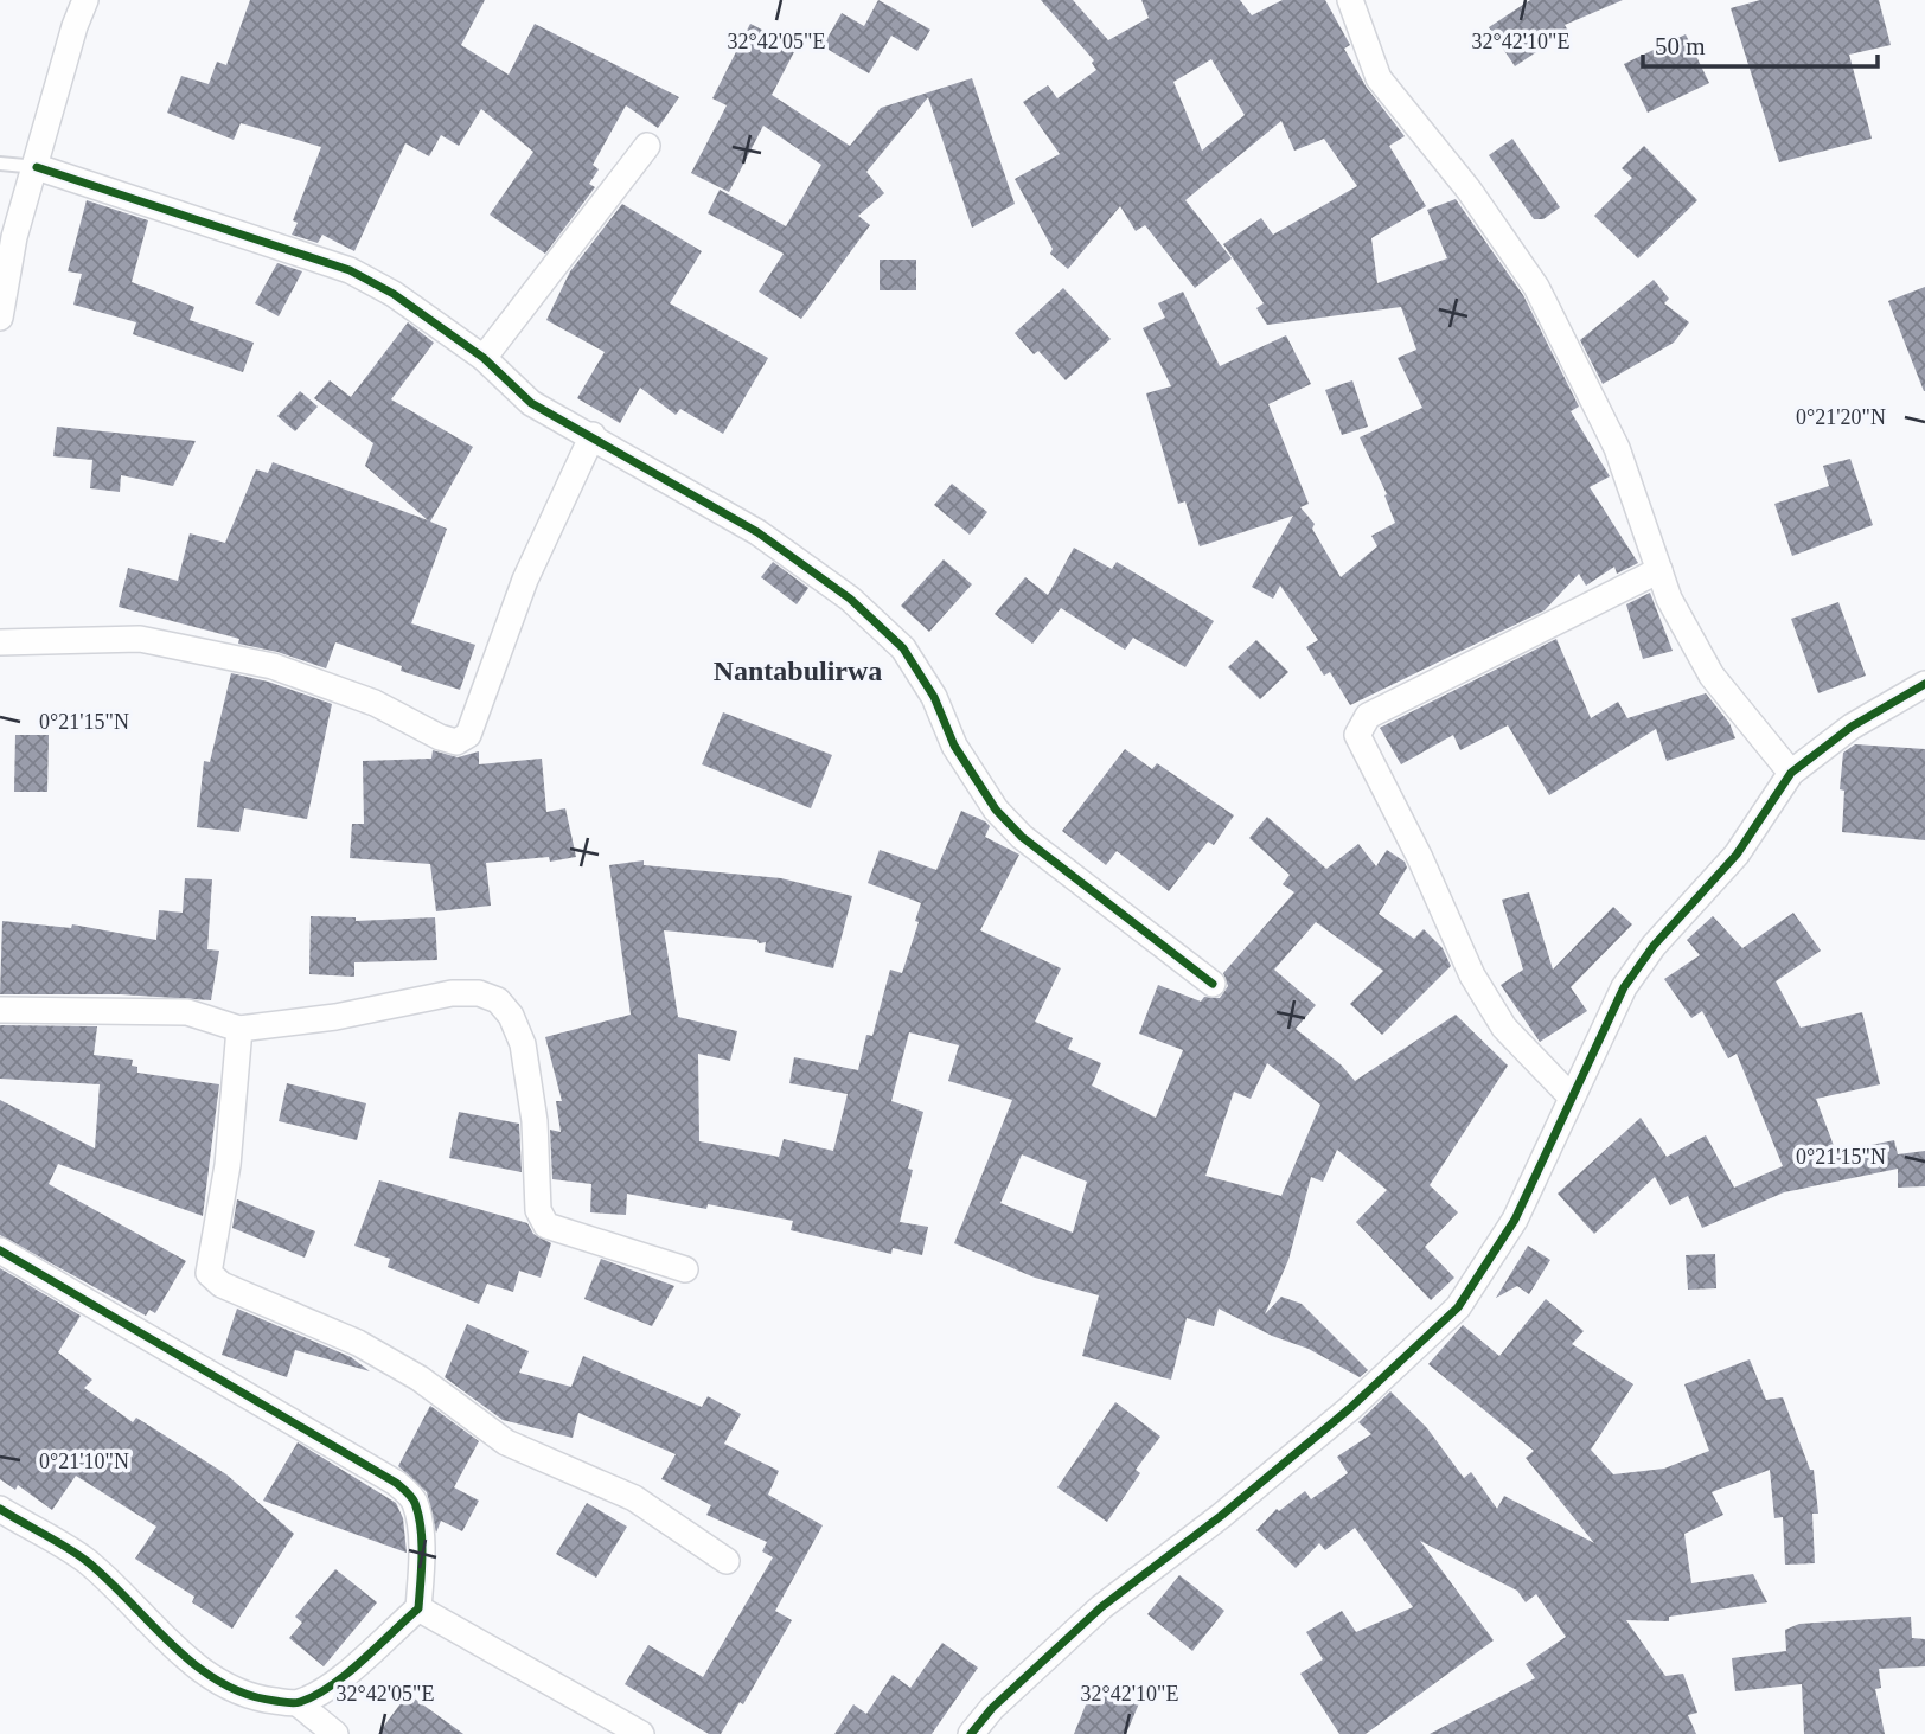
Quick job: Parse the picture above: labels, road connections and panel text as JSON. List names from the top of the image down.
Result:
{
  "districts": ["Nantabulirwa"],
  "scale_bar": "50 m",
  "coordinates": [
    "32°42'05\"E",
    "32°42'10\"E",
    "0°21'20\"N",
    "0°21'15\"N",
    "0°21'10\"N"
  ]
}
